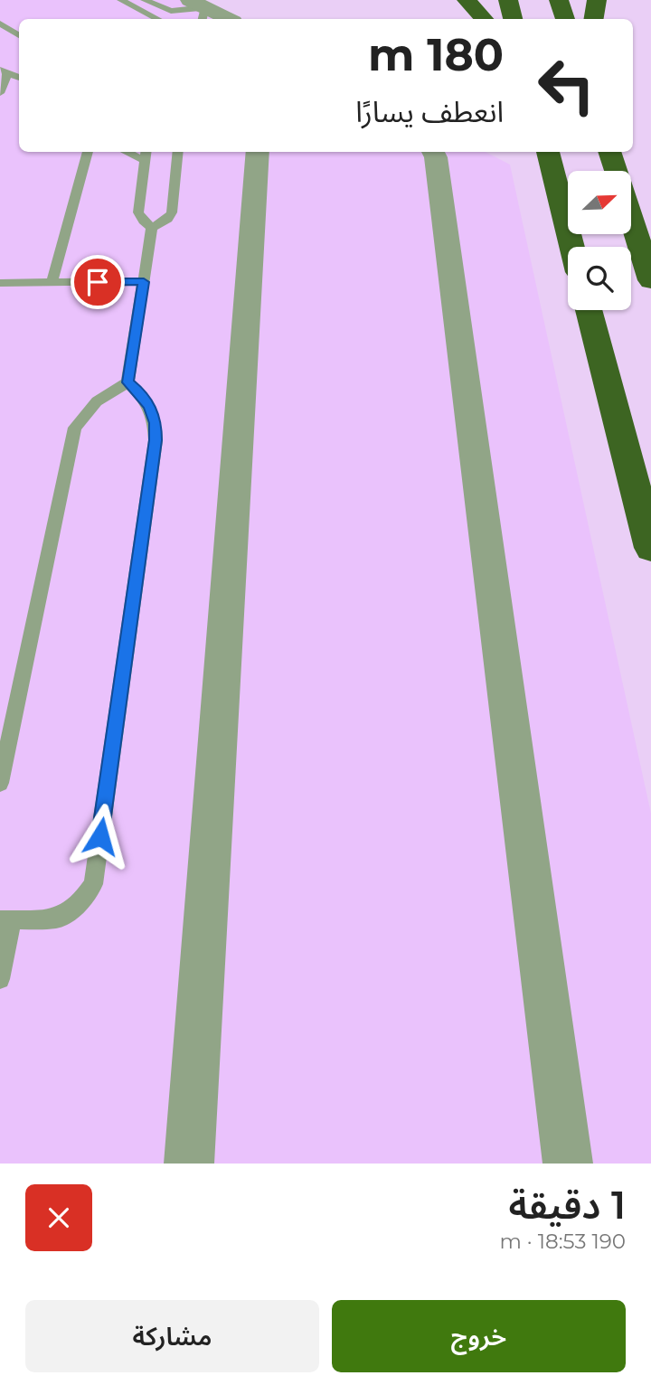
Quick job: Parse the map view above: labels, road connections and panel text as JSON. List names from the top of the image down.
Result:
{
  "north": "top right",
  "page": {
    "turn": ["180 m", "انعطف يسارًا"],
    "heading": ["1 دقيقة", "190 m · 18:53"],
    "buttons": ["خروج", "مشاركة"]
  }
}
